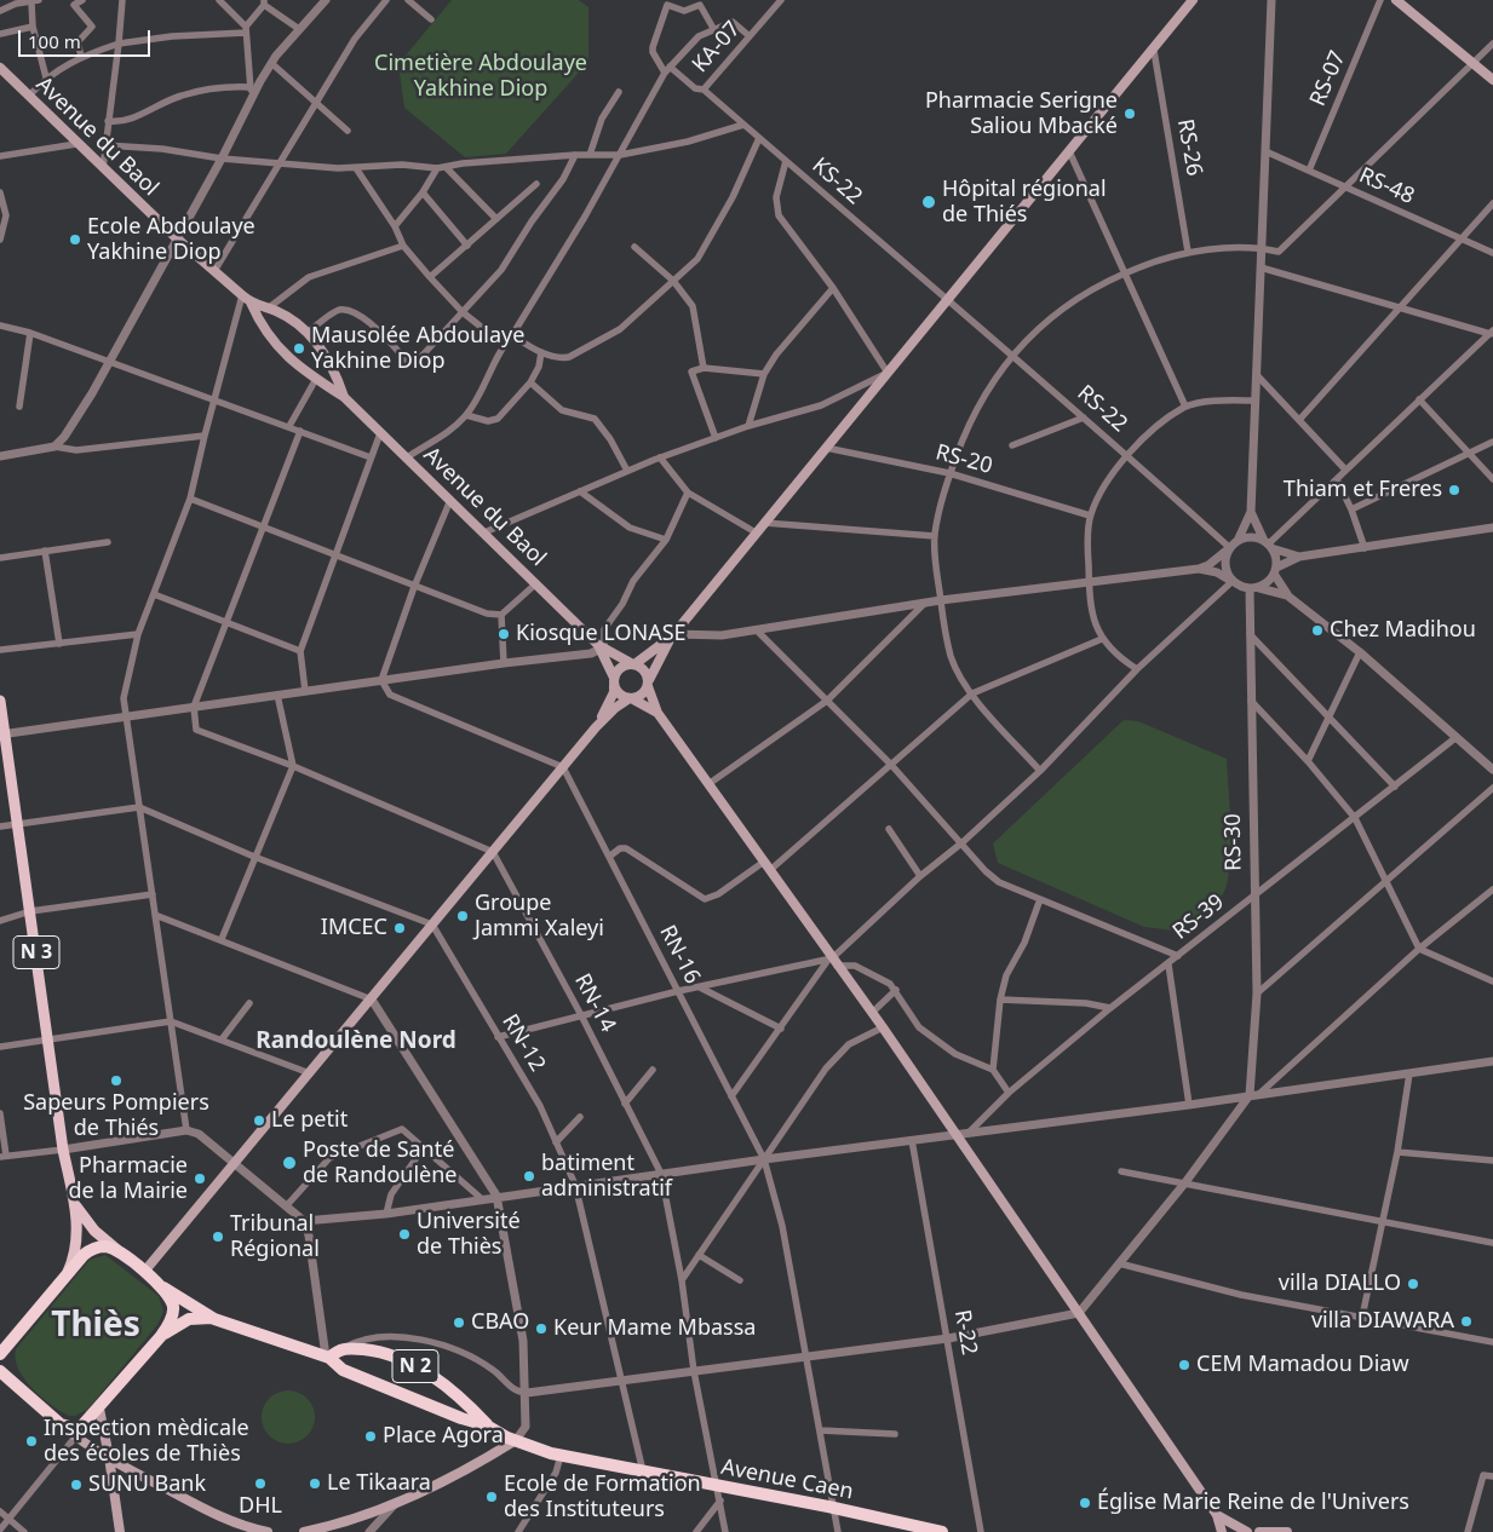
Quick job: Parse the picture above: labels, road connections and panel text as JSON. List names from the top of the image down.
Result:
{
  "streets": {
    "highway": ["N 2", "Avenue Caen"],
    "main road": ["Avenue du Baol", "N 3"],
    "street": [
      "KA-07",
      "RS-07",
      "RS-26",
      "KS-22",
      "RS-48",
      "RS-22",
      "RS-20",
      "RS-30",
      "RS-39",
      "RN-16",
      "RN-14",
      "RN-12",
      "R-22"
    ]
  },
  "crossings": [
    ["KA-07", "KS-22"],
    ["RS-07", "RS-48"],
    ["KS-22", "RS-22"],
    ["RS-22", "RS-30"],
    ["RS-30", "RS-39"],
    ["RN-16", "Avenue Caen"],
    ["RN-14", "Avenue Caen"],
    ["RN-12", "Avenue Caen"],
    ["N 2", "Avenue Caen"]
  ],
  "districts": ["Randoulène Nord", "Thiès"],
  "parks": ["Cimetière Abdoulaye Yakhine Diop"],
  "places": [
    "Pharmacie Serigne Saliou Mbacké",
    "Hôpital régional de Thiés",
    "Ecole Abdoulaye Yakhine Diop",
    "Mausolée Abdoulaye Yakhine Diop",
    "Thiam et Freres",
    "Chez Madihou",
    "Kiosque LONASE",
    "Groupe Jammi Xaleyi",
    "IMCEC",
    "Sapeurs Pompiers de Thiés",
    "Le petit",
    "Poste de Santé de Randoulène",
    "batiment administratif",
    "Pharmacie de la Mairie",
    "Université de Thiès",
    "Tribunal Régional",
    "villa DIALLO",
    "villa DIAWARA",
    "CBAO",
    "Keur Mame Mbassa",
    "CEM Mamadou Diaw",
    "Place Agora",
    "Inspection mèdicale des écoles de Thiès",
    "DHL",
    "Le Tikaara",
    "SUNU Bank",
    "Ecole de Formation des Instituteurs",
    "Église Marie Reine de l'Univers"
  ],
  "scale_bar": "100 m"
}
